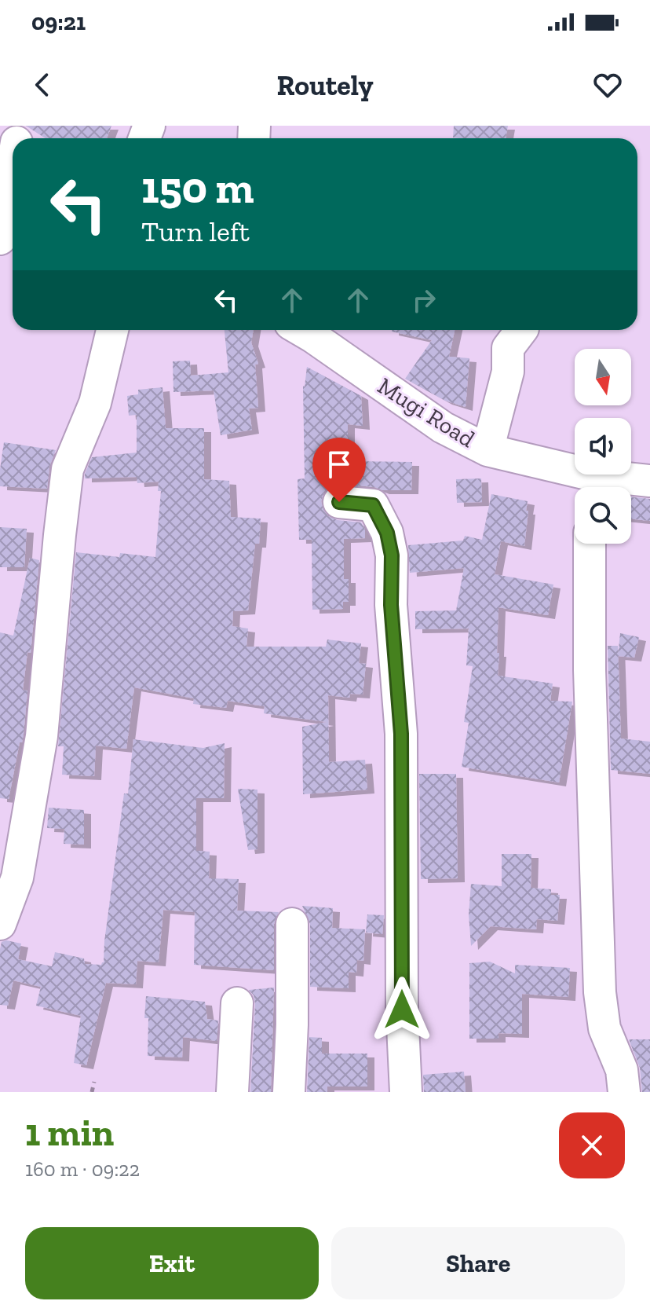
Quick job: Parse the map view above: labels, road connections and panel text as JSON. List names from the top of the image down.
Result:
{
  "streets": {
    "street": ["Mugi Road"]
  },
  "north": "bottom",
  "page": {
    "status": "09:21",
    "header": "Routely",
    "turn": ["150 m", "Turn left"],
    "heading": ["1 min", "160 m · 09:22"],
    "buttons": ["Exit", "Share"]
  }
}
